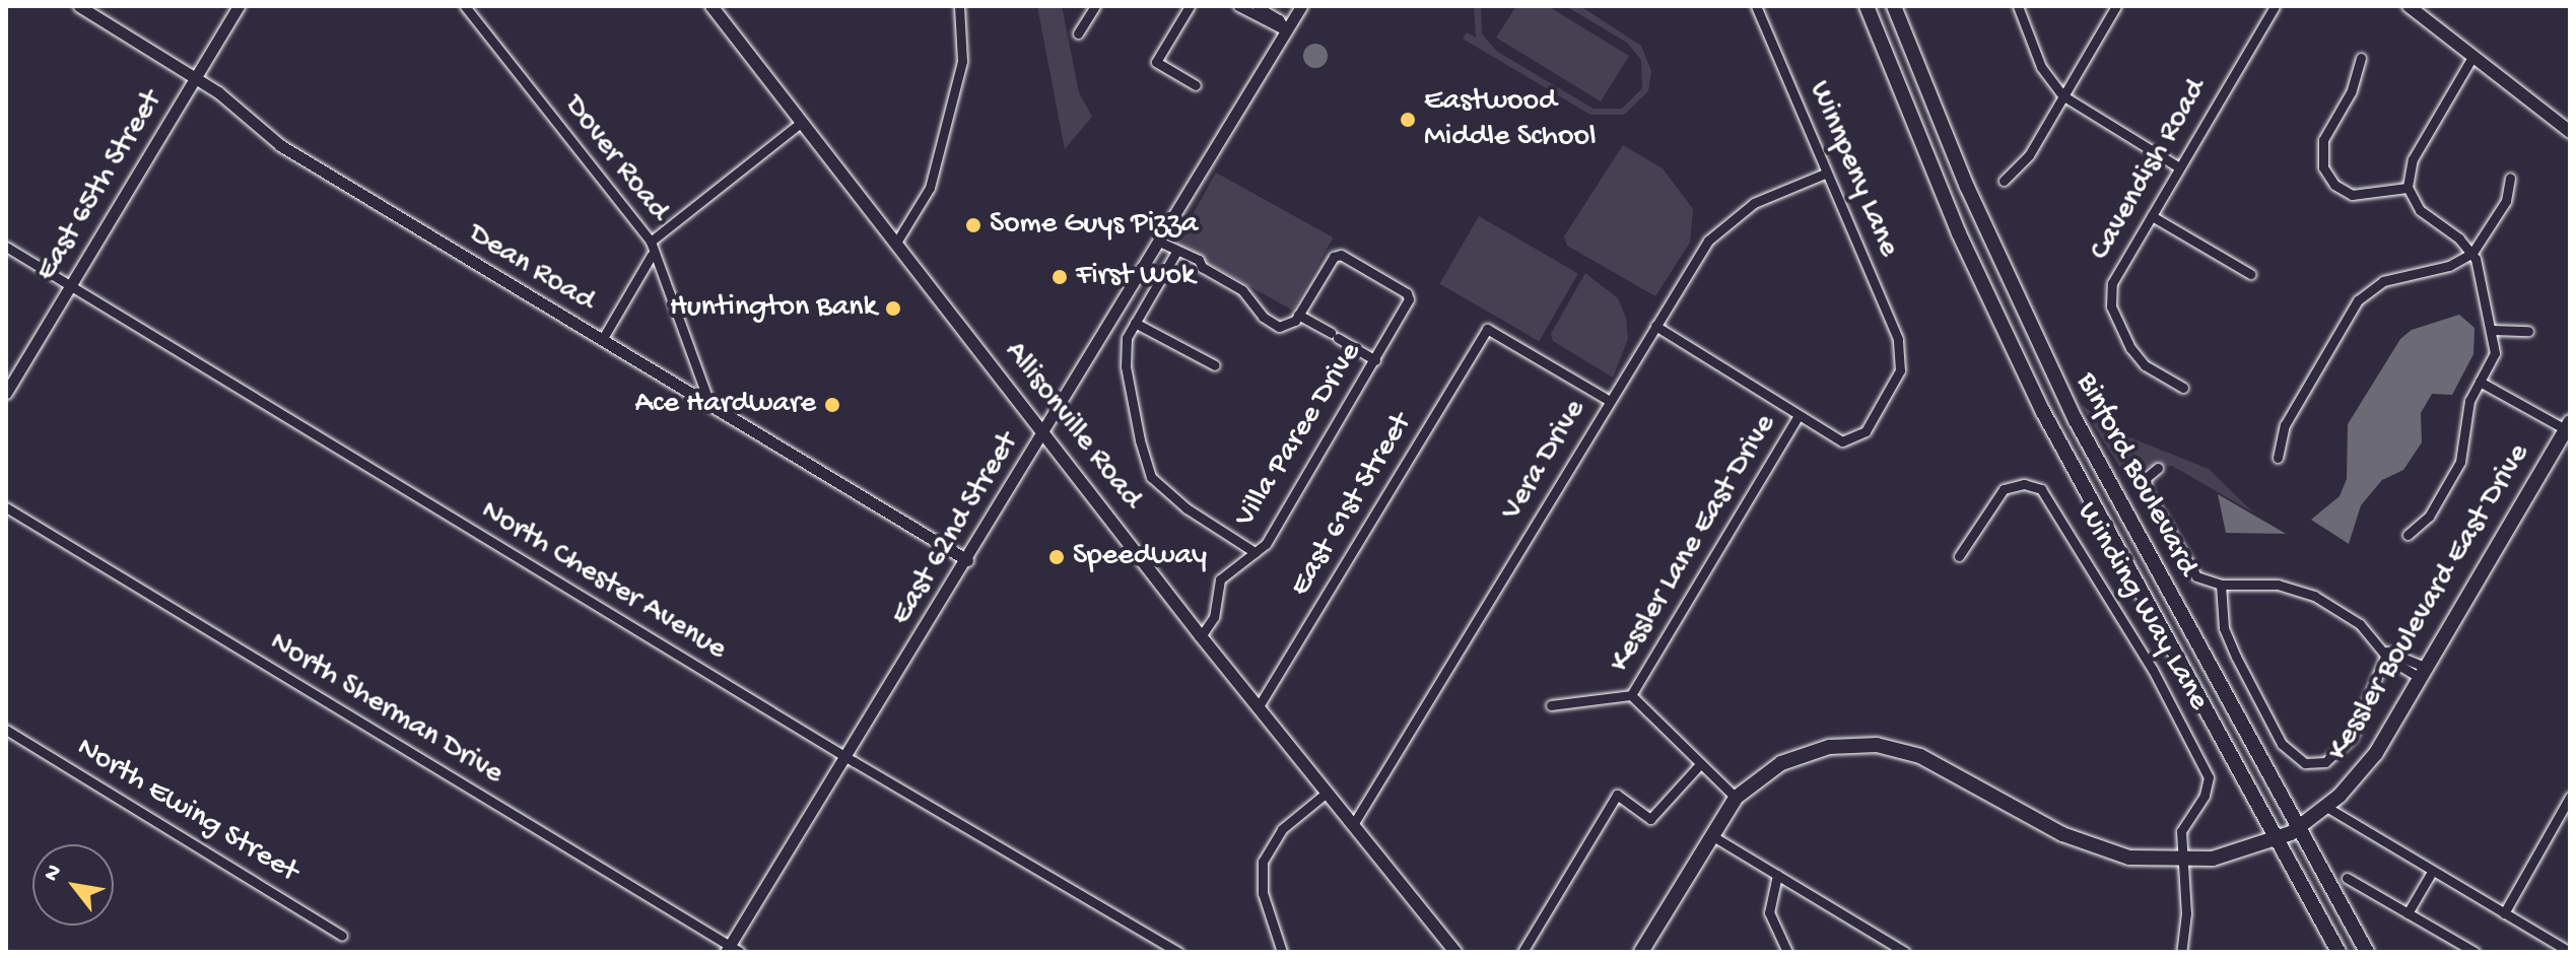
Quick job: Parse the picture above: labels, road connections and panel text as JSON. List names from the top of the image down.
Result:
{
  "streets": {
    "main road": ["Allisonville Road", "Binford Boulevard", "Kessler Boulevard East Drive"],
    "street": [
      "Dover Road",
      "Winnpeny Lane",
      "Cavendish Road",
      "East 65th Street",
      "Dean Road",
      "Villa Paree Drive",
      "Vera Drive",
      "East 61st Street",
      "East 62nd Street",
      "Kessler Lane East Drive",
      "North Chester Avenue",
      "Winding Way Lane",
      "North Sherman Drive",
      "North Ewing Street"
    ]
  },
  "crossings": [
    ["Dover Road", "Dean Road"],
    ["Winnpeny Lane", "Vera Drive"],
    ["Winnpeny Lane", "Kessler Lane East Drive"],
    ["East 65th Street", "Dean Road"],
    ["East 65th Street", "North Chester Avenue"],
    ["Dean Road", "East 62nd Street"],
    ["Allisonville Road", "Villa Paree Drive"],
    ["Allisonville Road", "Vera Drive"],
    ["Allisonville Road", "East 61st Street"],
    ["Allisonville Road", "East 62nd Street"],
    ["Vera Drive", "East 61st Street"],
    ["Binford Boulevard", "Kessler Boulevard East Drive"],
    ["East 62nd Street", "North Chester Avenue"],
    ["East 62nd Street", "North Sherman Drive"],
    ["Kessler Boulevard East Drive", "Winding Way Lane"]
  ],
  "places": [
    "Eastwood Middle School",
    "Some Guys Pizza",
    "First Wok",
    "Huntington Bank",
    "Ace Hardware",
    "Speedway"
  ],
  "north": "top left"
}
